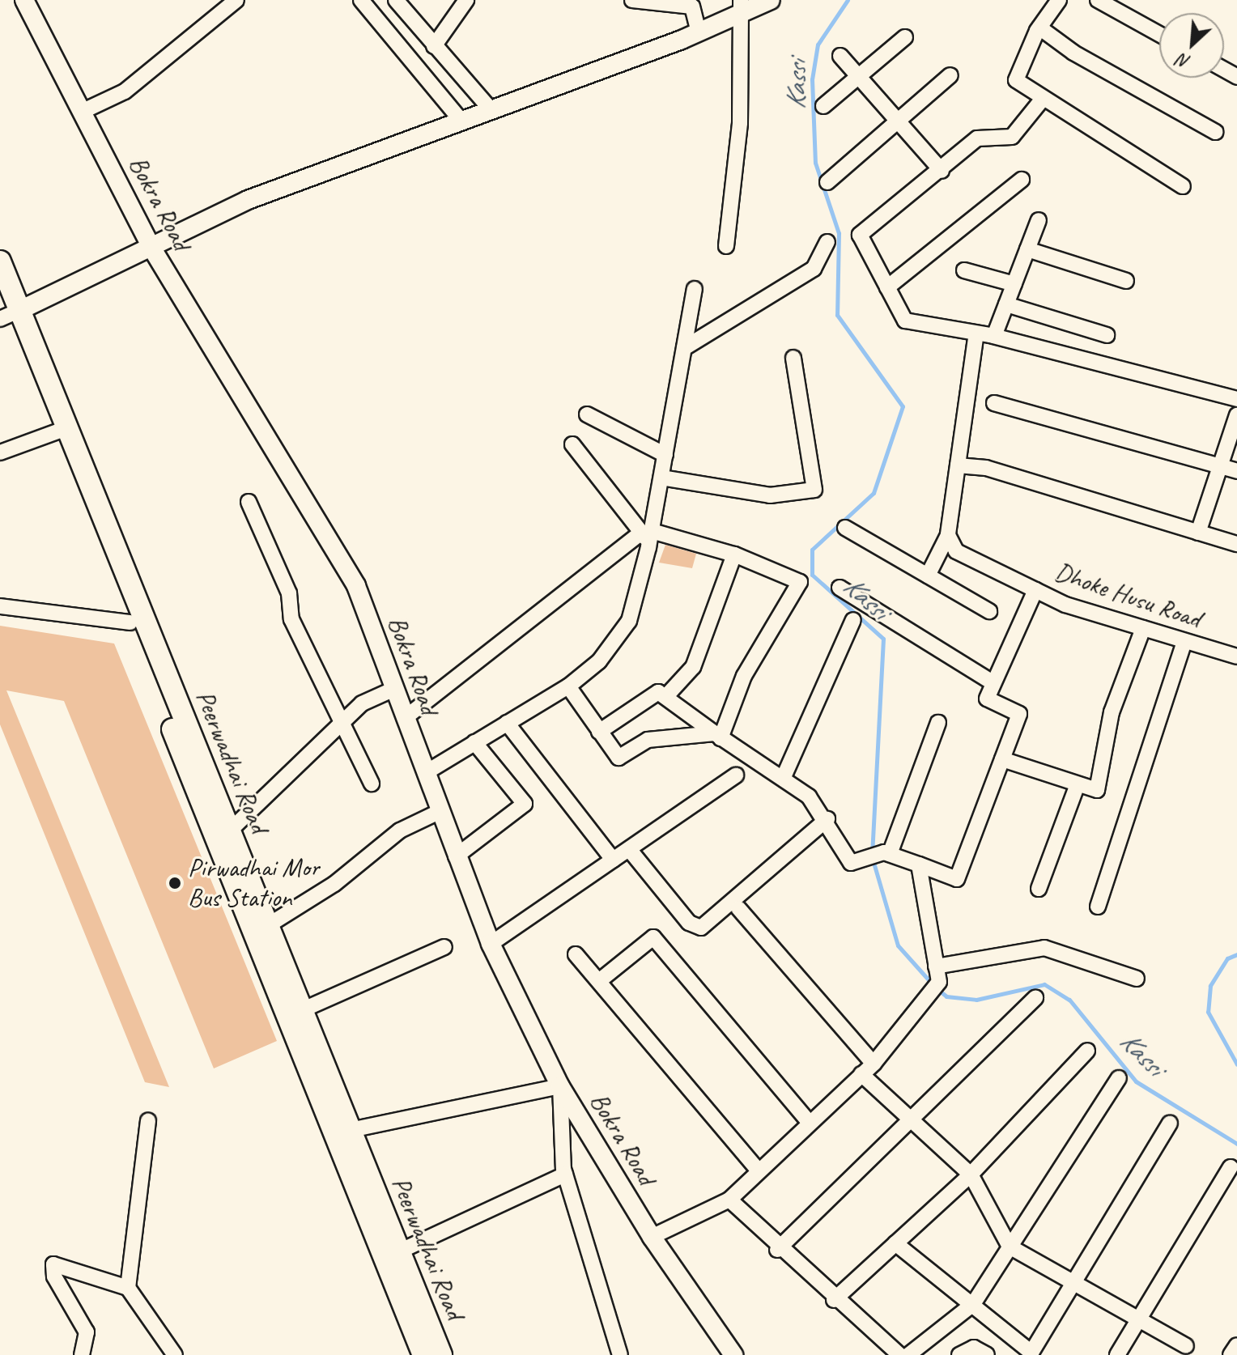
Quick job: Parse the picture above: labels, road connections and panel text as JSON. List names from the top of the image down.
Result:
{
  "streets": {
    "main road": ["Peerwadhai Road"],
    "street": ["Bokra Road", "Dhoke Husu Road"]
  },
  "water": ["Kassi"],
  "places": ["Pirwadhai Mor Bus Station"],
  "north": "bottom left"
}
